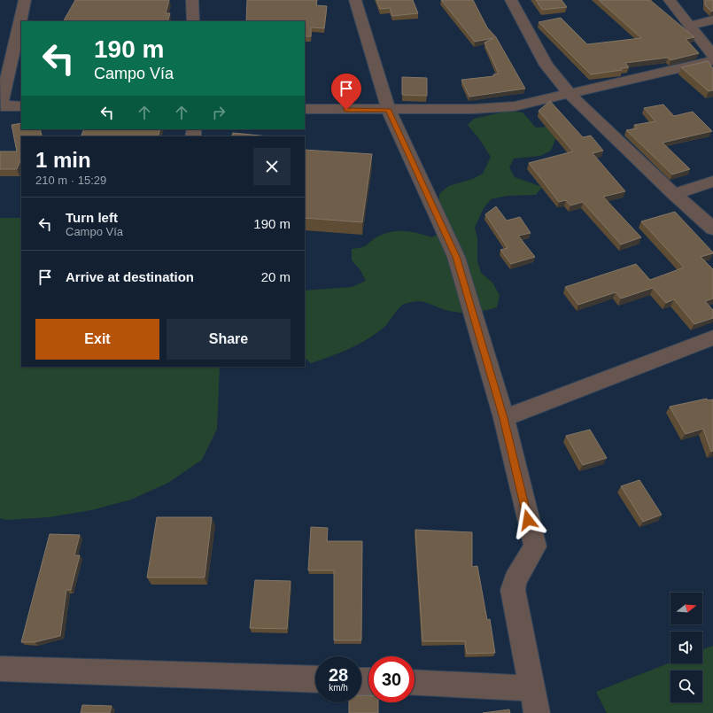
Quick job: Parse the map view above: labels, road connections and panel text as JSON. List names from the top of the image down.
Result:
{
  "north": "right",
  "page": {
    "turn": ["190 m", "Campo Vía"],
    "heading": ["1 min", "210 m · 15:29"],
    "list": [
      {
        "name": "Turn left",
        "note": "Campo Vía",
        "value": "190 m"
      },
      {
        "name": "Arrive at destination",
        "value": "20 m"
      }
    ],
    "buttons": ["Exit", "Share"],
    "speed": "28 km/h",
    "limit": "30"
  }
}
